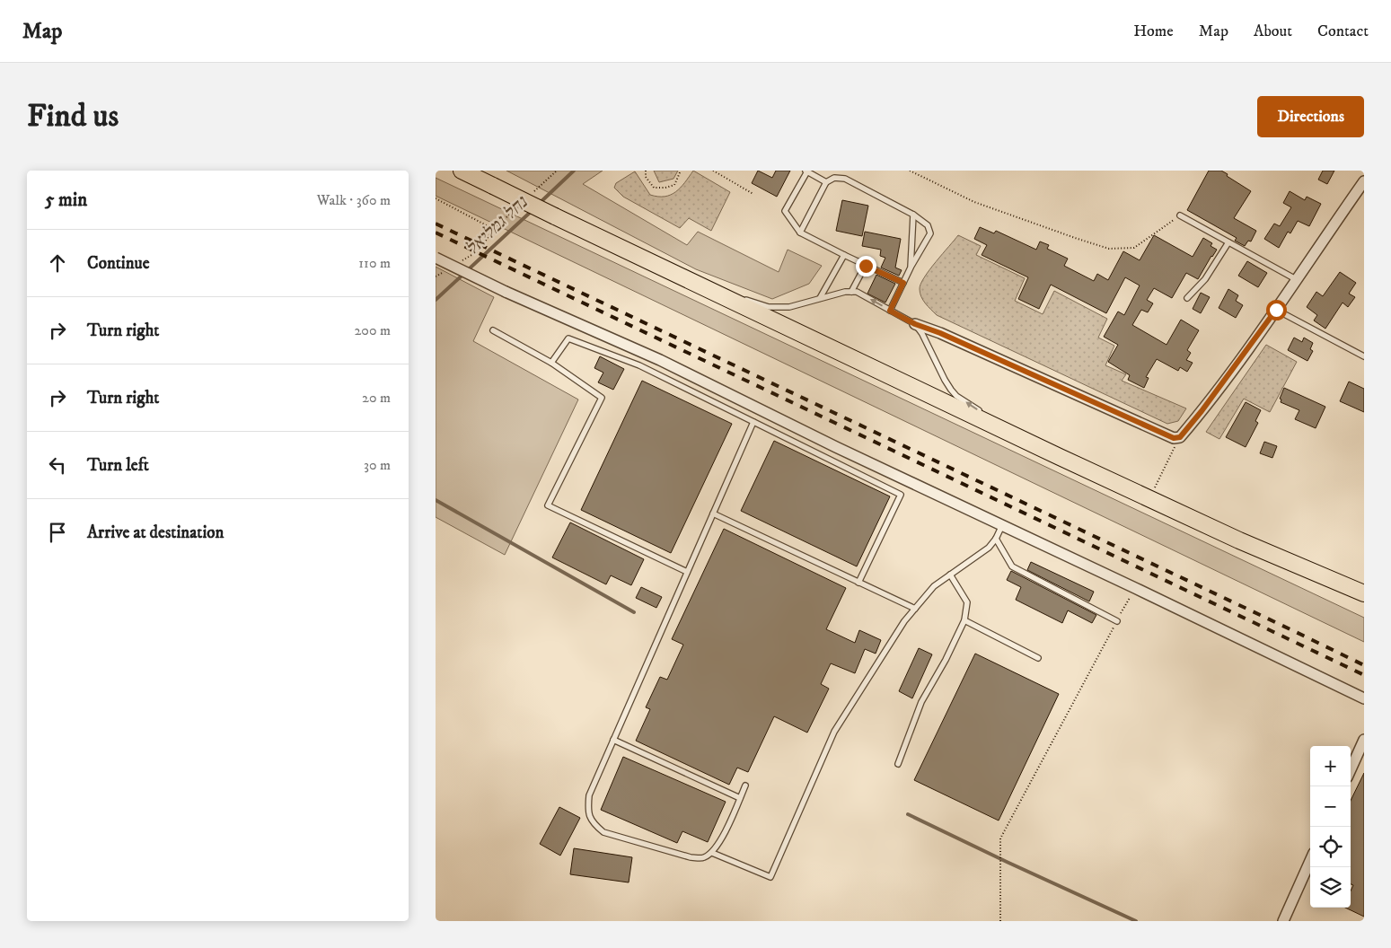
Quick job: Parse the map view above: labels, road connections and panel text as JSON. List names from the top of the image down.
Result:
{
  "water": ["נחל גמליאל"],
  "page": {
    "header": "Map",
    "nav": [
      "Home",
      "Map",
      "About",
      "Contact"
    ],
    "buttons": "Directions",
    "title": "Find us",
    "heading": ["5 min", "Walk · 360 m"],
    "list": [
      ["Continue", "110 m"],
      ["Turn right", "200 m"],
      ["Turn right", "20 m"],
      ["Turn left", "30 m"],
      "Arrive at destination"
    ],
    "map_buttons": ["+", "−"]
  }
}
